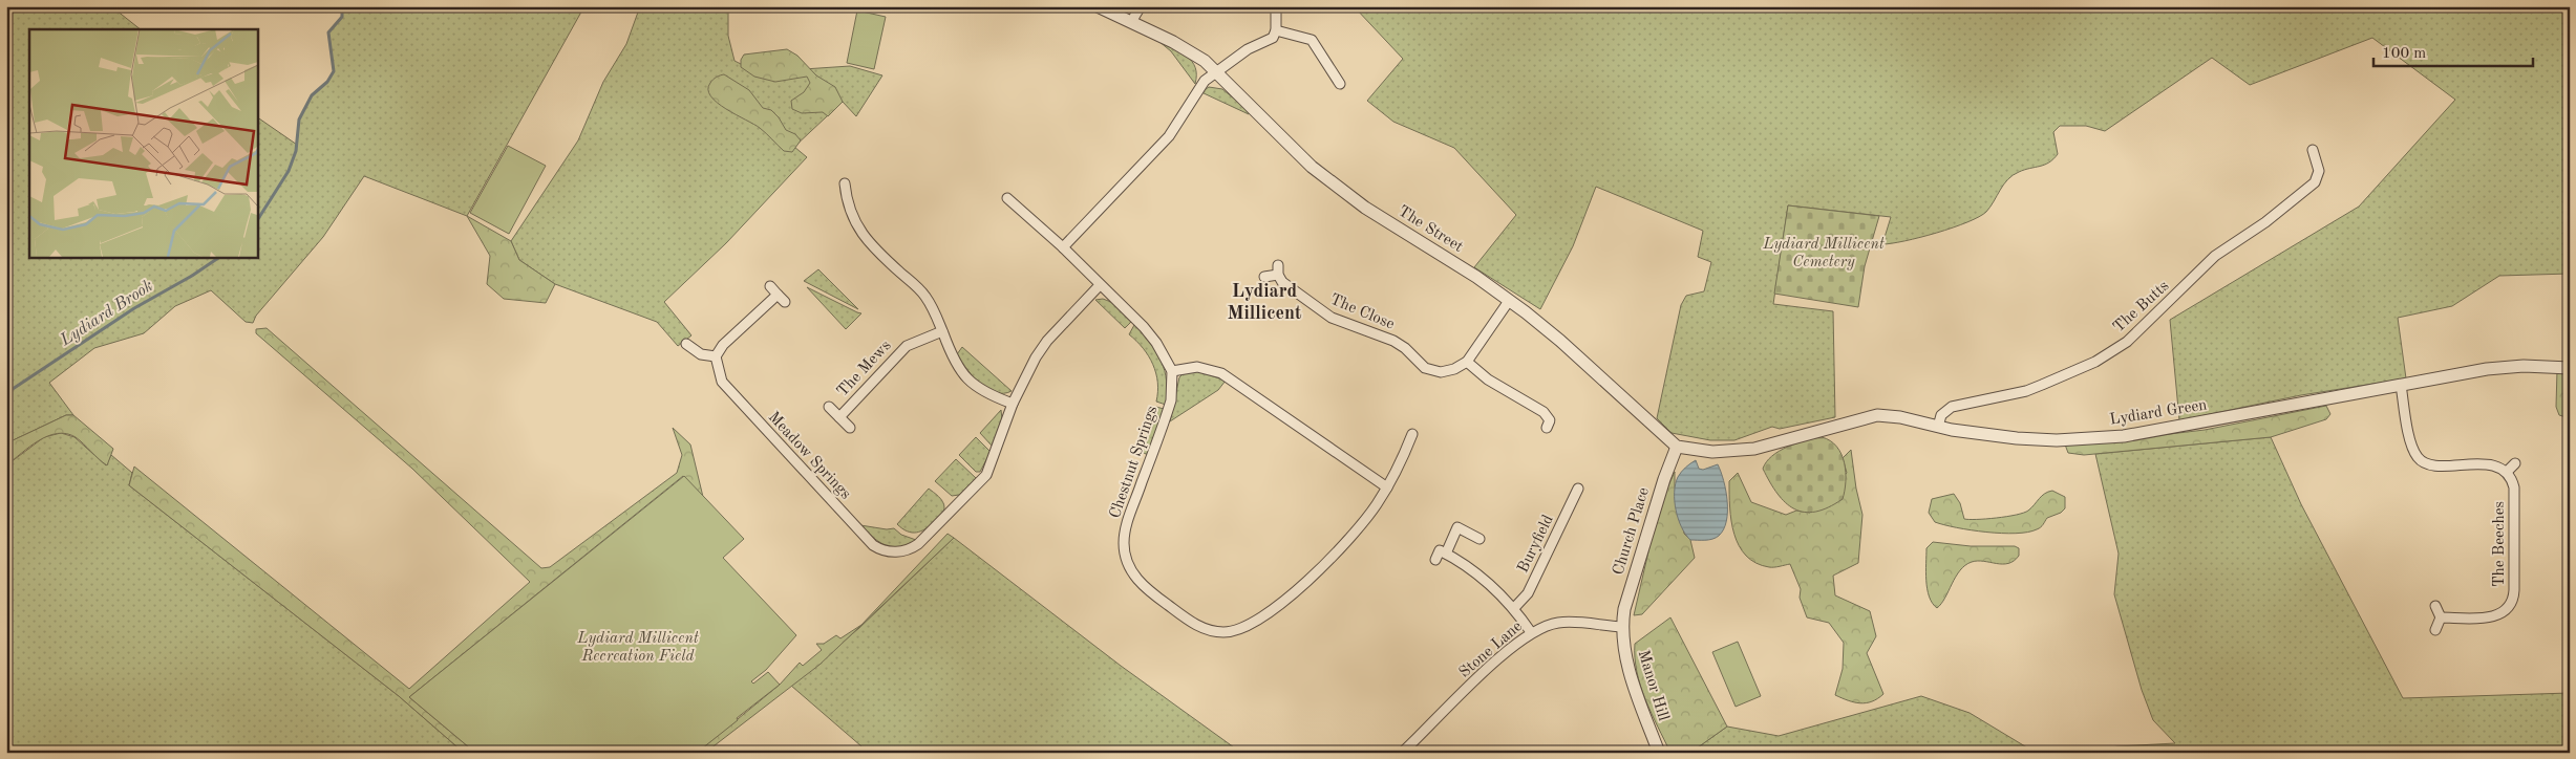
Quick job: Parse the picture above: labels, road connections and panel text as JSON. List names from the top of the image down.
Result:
{
  "streets": {
    "street": [
      "The Street",
      "The Butts",
      "The Close",
      "The Mews",
      "Lydiard Green",
      "Meadow Springs",
      "Chestnut Springs",
      "Church Place",
      "Buryfield",
      "The Beeches",
      "Stone Lane",
      "Manor Hill"
    ]
  },
  "crossings": [
    ["The Street", "Lydiard Green"],
    ["The Street", "Church Place"],
    ["The Butts", "Lydiard Green"],
    ["Lydiard Green", "Church Place"],
    ["Church Place", "Stone Lane"],
    ["Church Place", "Manor Hill"],
    ["Stone Lane", "Manor Hill"]
  ],
  "districts": ["Lydiard Millicent"],
  "water": ["Lydiard Brook"],
  "parks": ["Lydiard Millicent Cemetery", "Lydiard Millicent Recreation Field"],
  "scale_bar": "100 m"
}
